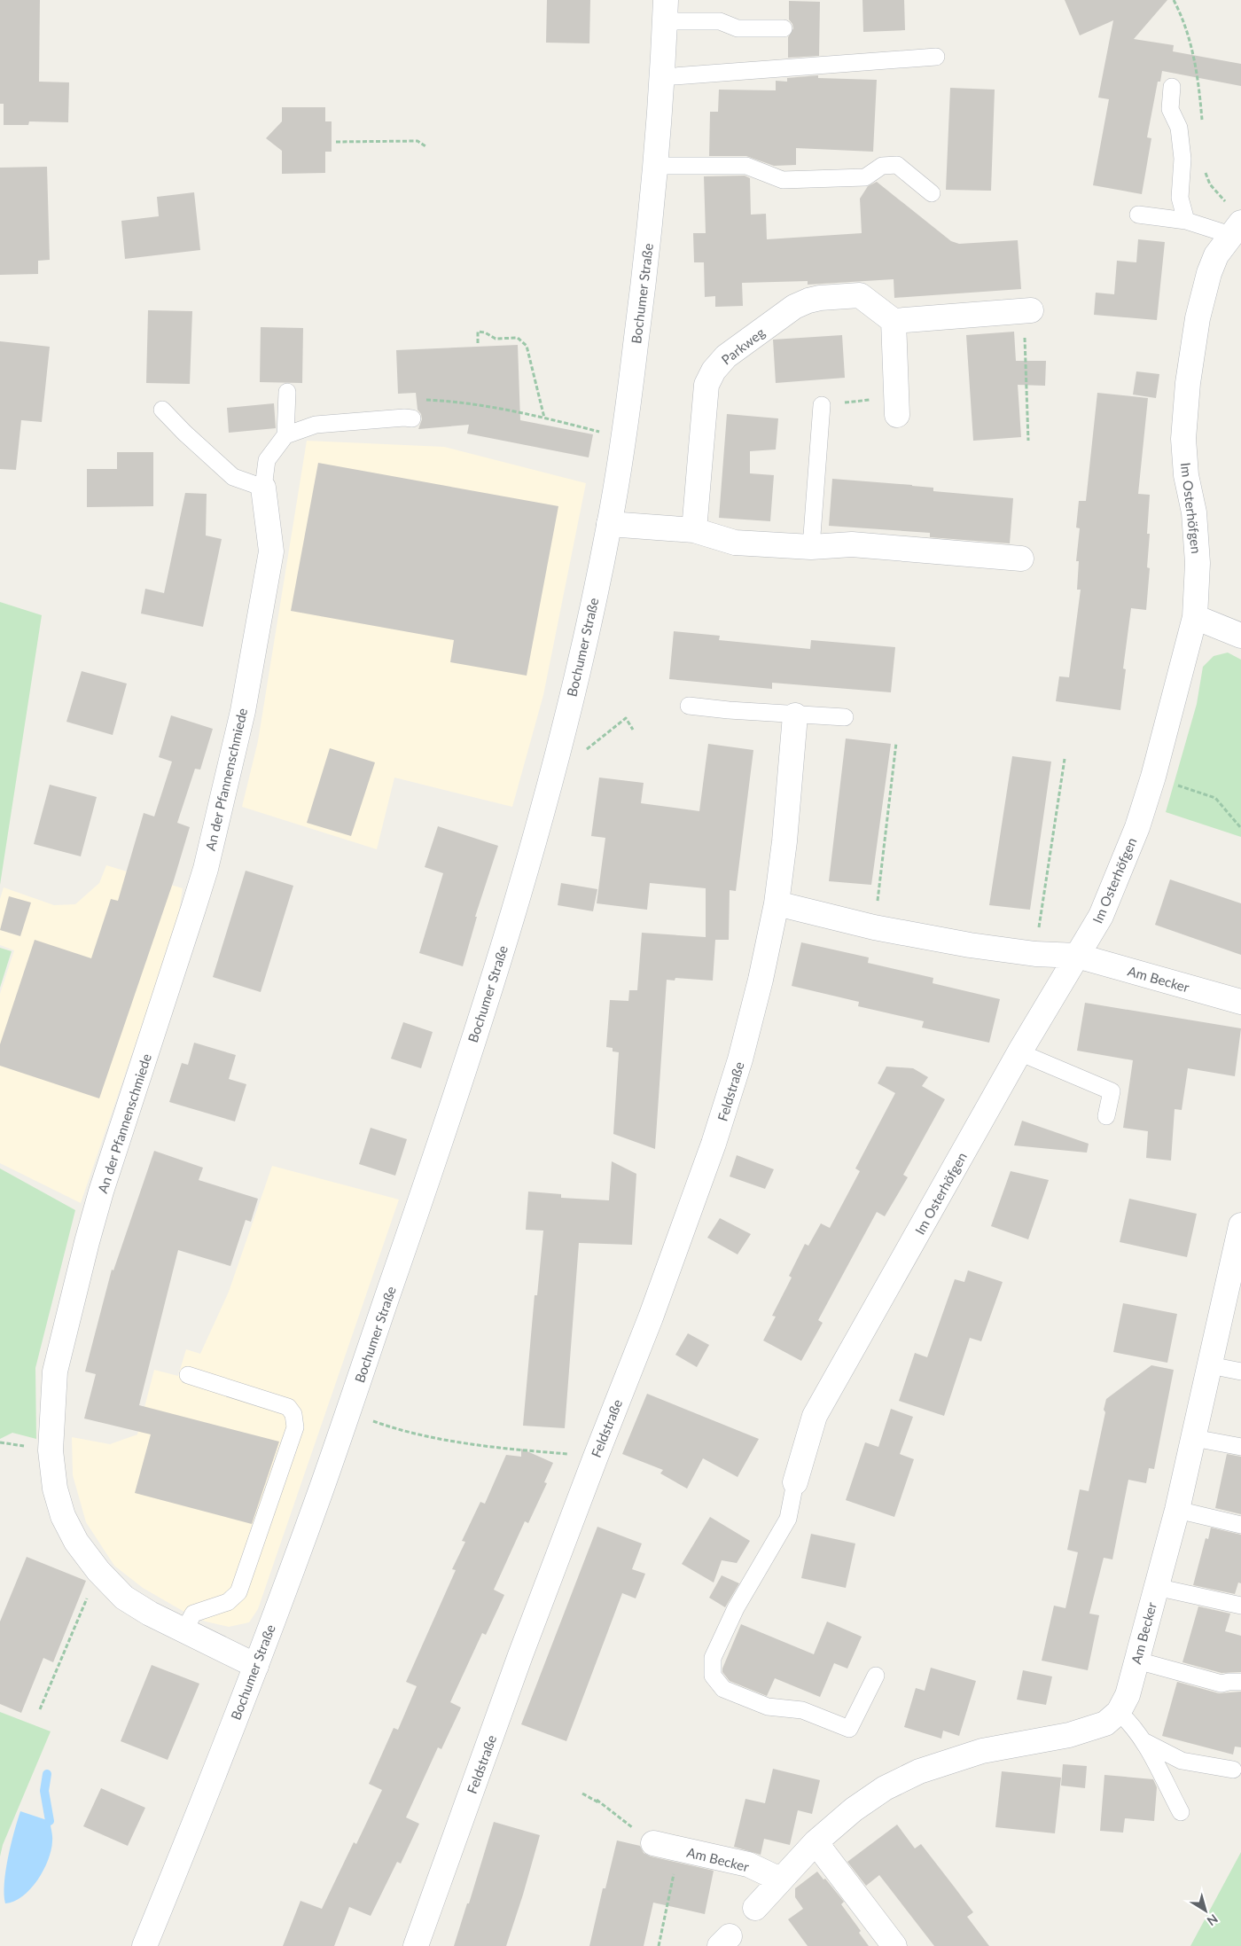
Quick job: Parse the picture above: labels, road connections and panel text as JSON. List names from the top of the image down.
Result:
{
  "streets": {
    "street": [
      "Bochumer Straße",
      "Parkweg",
      "Im Osterhöfgen",
      "An der Pfannenschmiede",
      "Am Becker",
      "Feldstraße"
    ]
  },
  "crossings": [
    ["Bochumer Straße", "An der Pfannenschmiede"],
    ["Im Osterhöfgen", "Am Becker"]
  ],
  "north": "bottom right"
}
